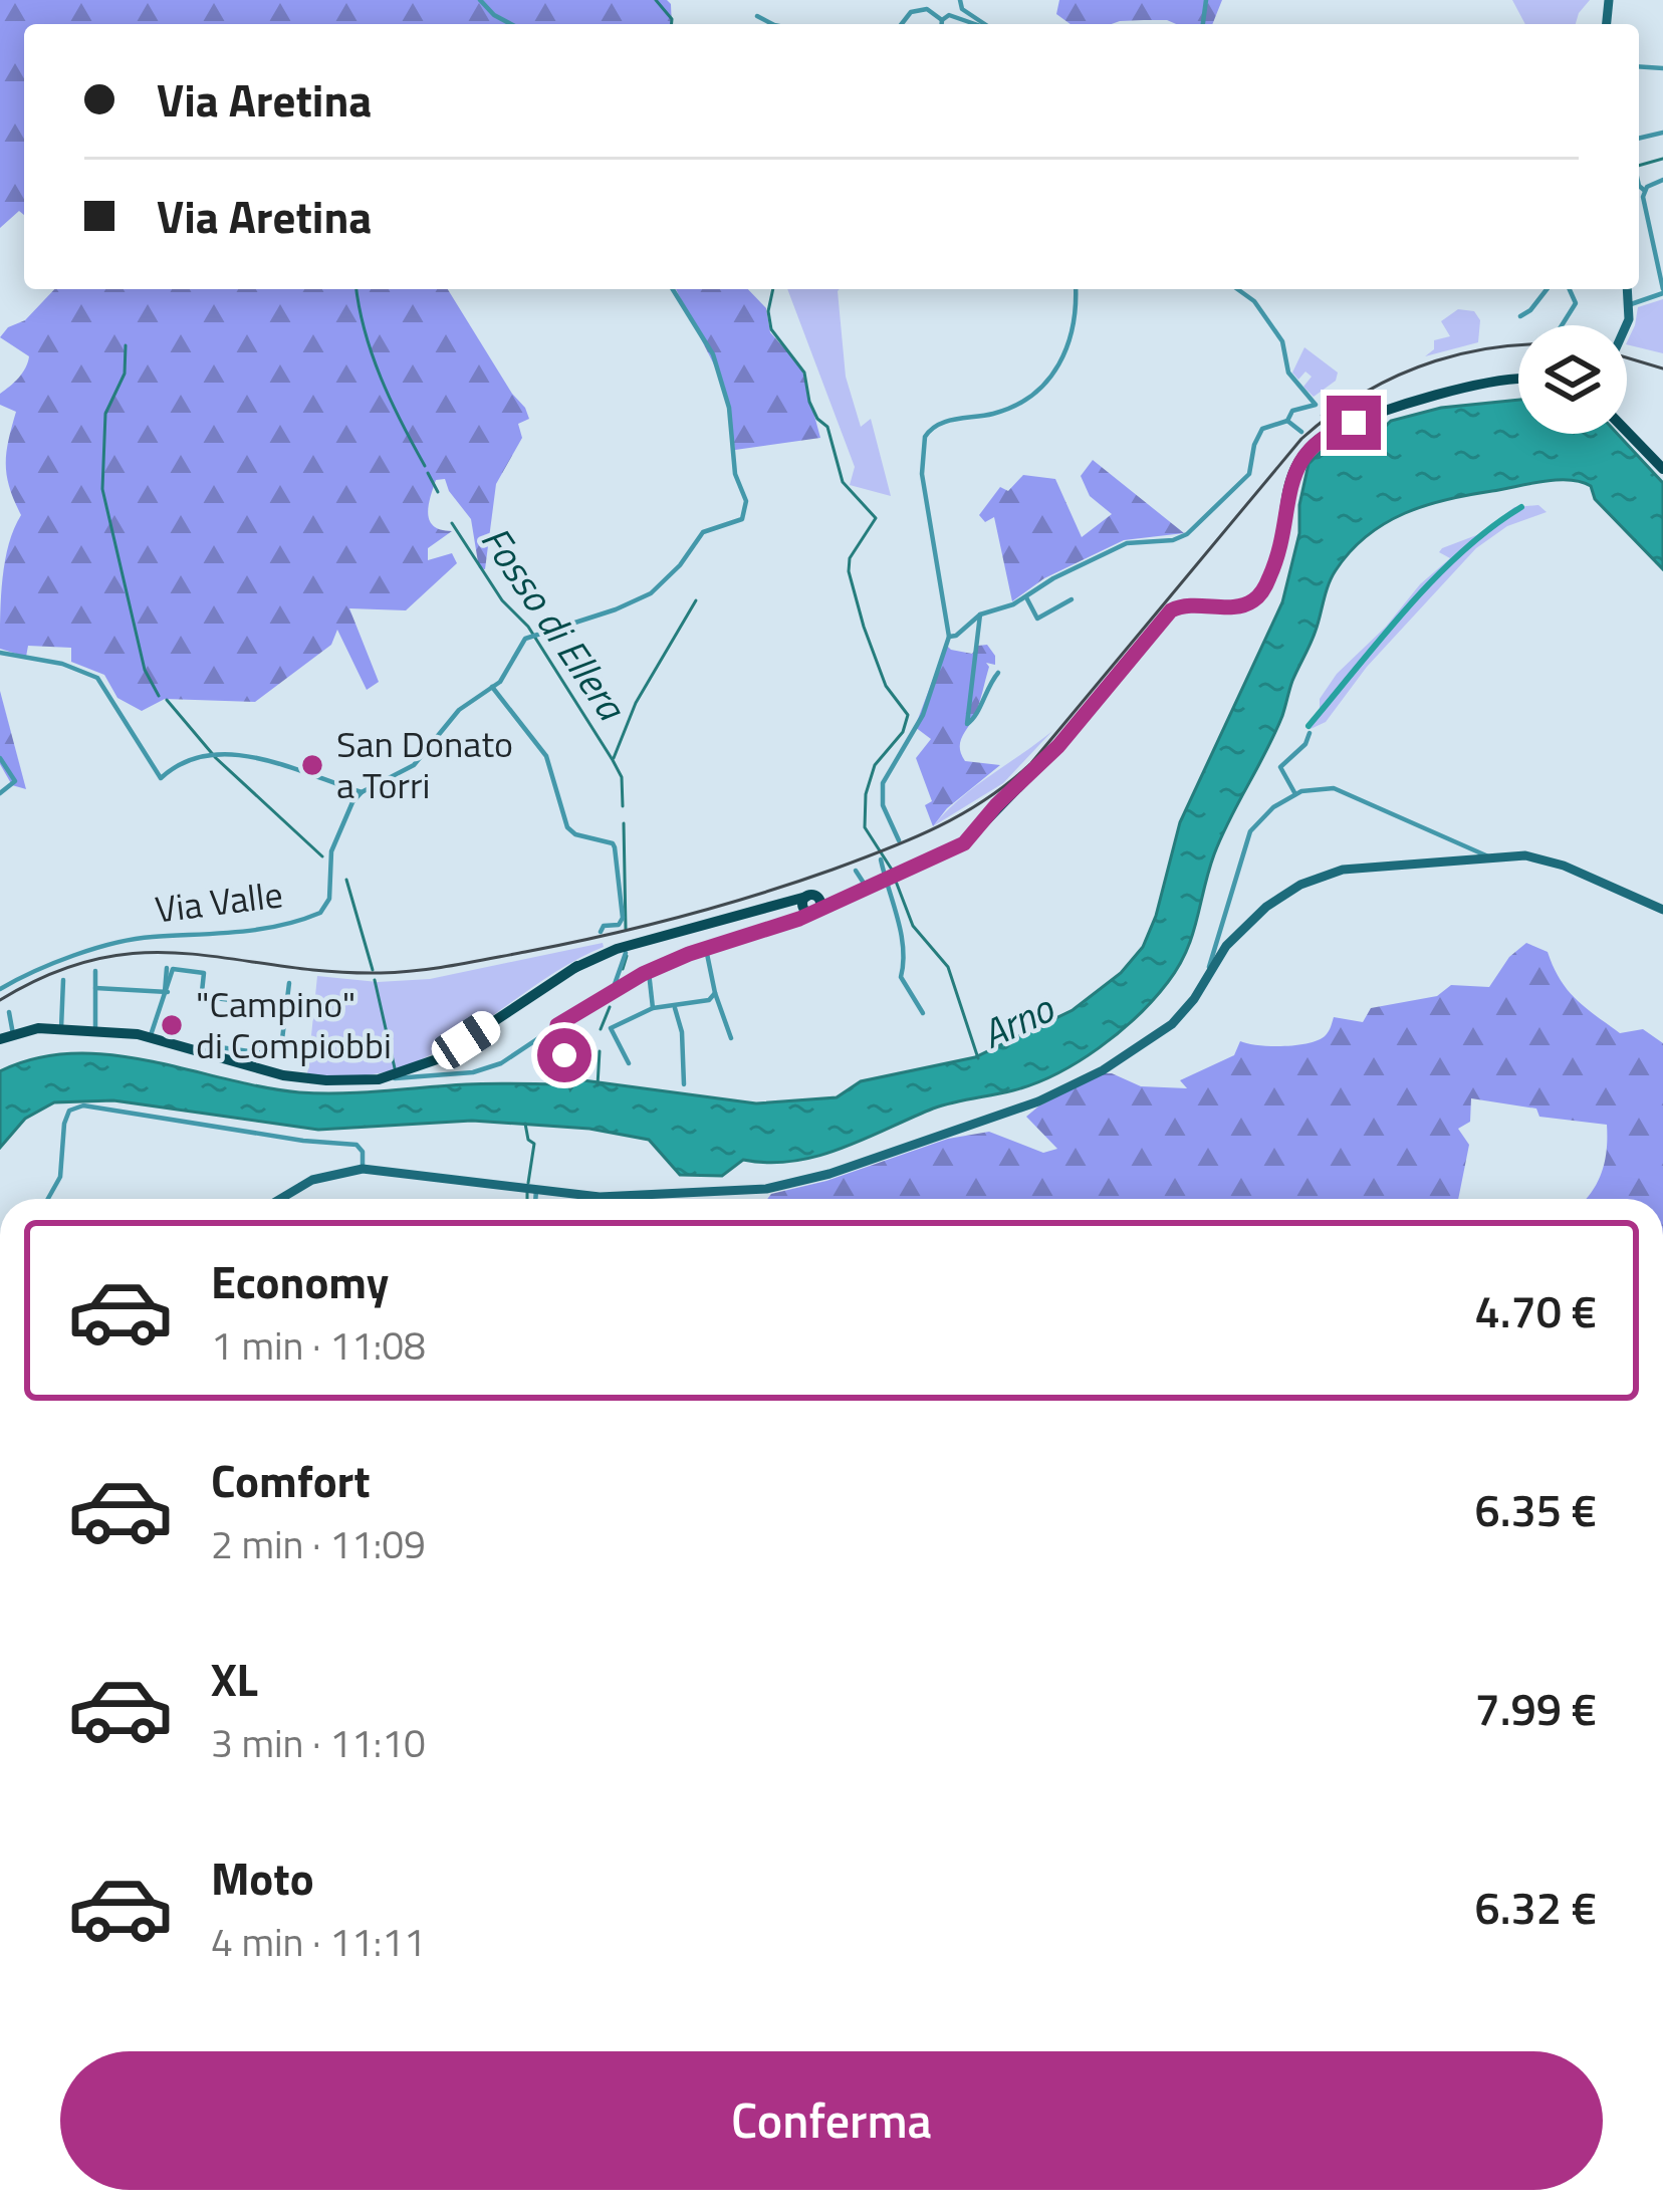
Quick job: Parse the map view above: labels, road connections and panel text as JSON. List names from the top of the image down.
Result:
{
  "streets": {
    "street": ["Via Valle"]
  },
  "water": ["Fosso di Ellera", "Arno"],
  "places": ["San Donato a Torri", "\"Campino\" di Compiobbi"],
  "page": {
    "banner": ["Via Aretina", "Via Aretina"],
    "list": [
      {
        "name": "Economy",
        "note": "1 min · 11:08",
        "value": "4.70 €"
      },
      {
        "name": "Comfort",
        "note": "2 min · 11:09",
        "value": "6.35 €"
      },
      {
        "name": "XL",
        "note": "3 min · 11:10",
        "value": "7.99 €"
      },
      {
        "name": "Moto",
        "note": "4 min · 11:11",
        "value": "6.32 €"
      }
    ],
    "buttons": "Conferma"
  }
}
